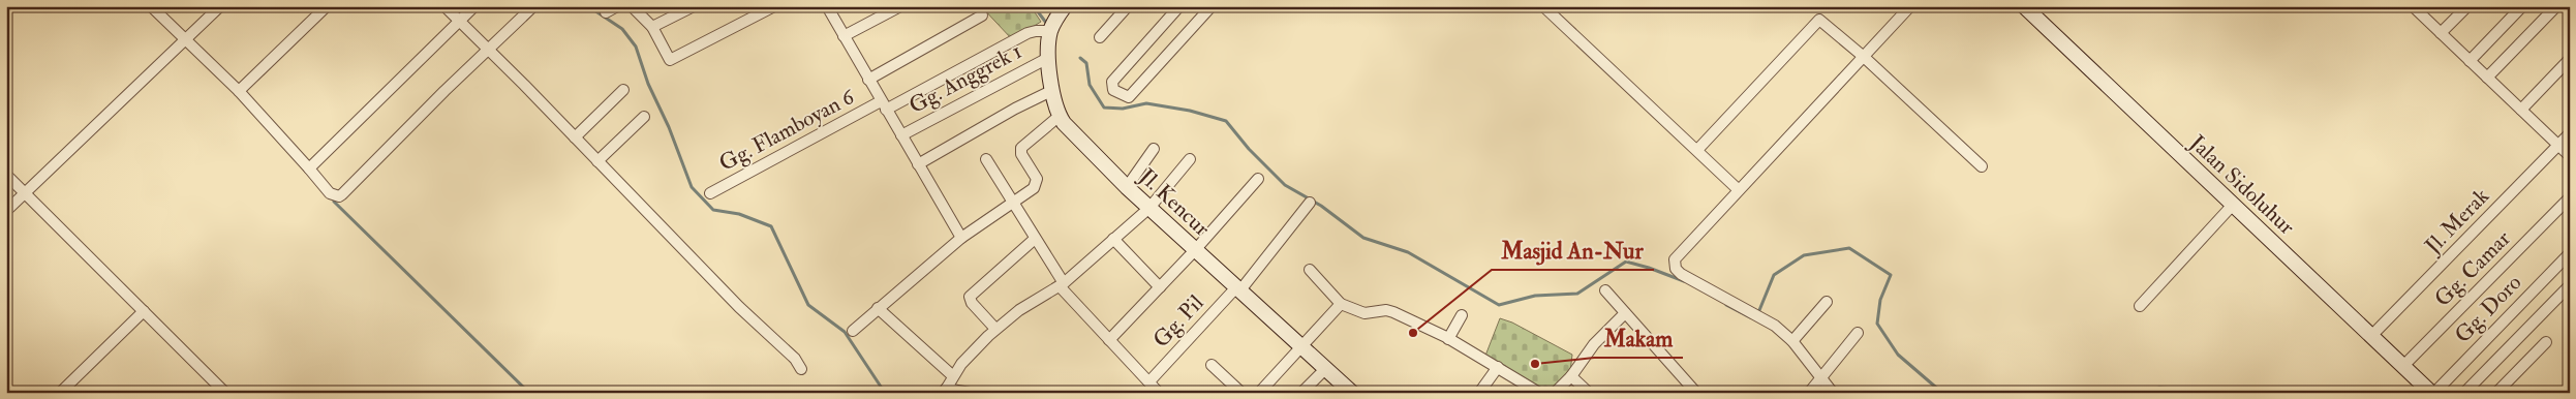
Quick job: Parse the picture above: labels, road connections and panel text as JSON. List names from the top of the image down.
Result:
{
  "streets": {
    "main road": ["Jalan Sidoluhur", "Jl. Kencur"],
    "street": [
      "Gg. Anggrek 1",
      "Gg. Flamboyan 6",
      "Jl. Merak",
      "Gg. Camar",
      "Gg. Doro",
      "Gg. Pil"
    ]
  },
  "crossings": [
    ["Gg. Anggrek 1", "Jl. Kencur"],
    ["Gg. Flamboyan 6", "Jl. Kencur"],
    ["Jalan Sidoluhur", "Jl. Merak"],
    ["Jalan Sidoluhur", "Gg. Camar"],
    ["Jalan Sidoluhur", "Gg. Doro"],
    ["Jl. Kencur", "Gg. Pil"]
  ],
  "places": ["Masjid An-Nur", "Makam"]
}
